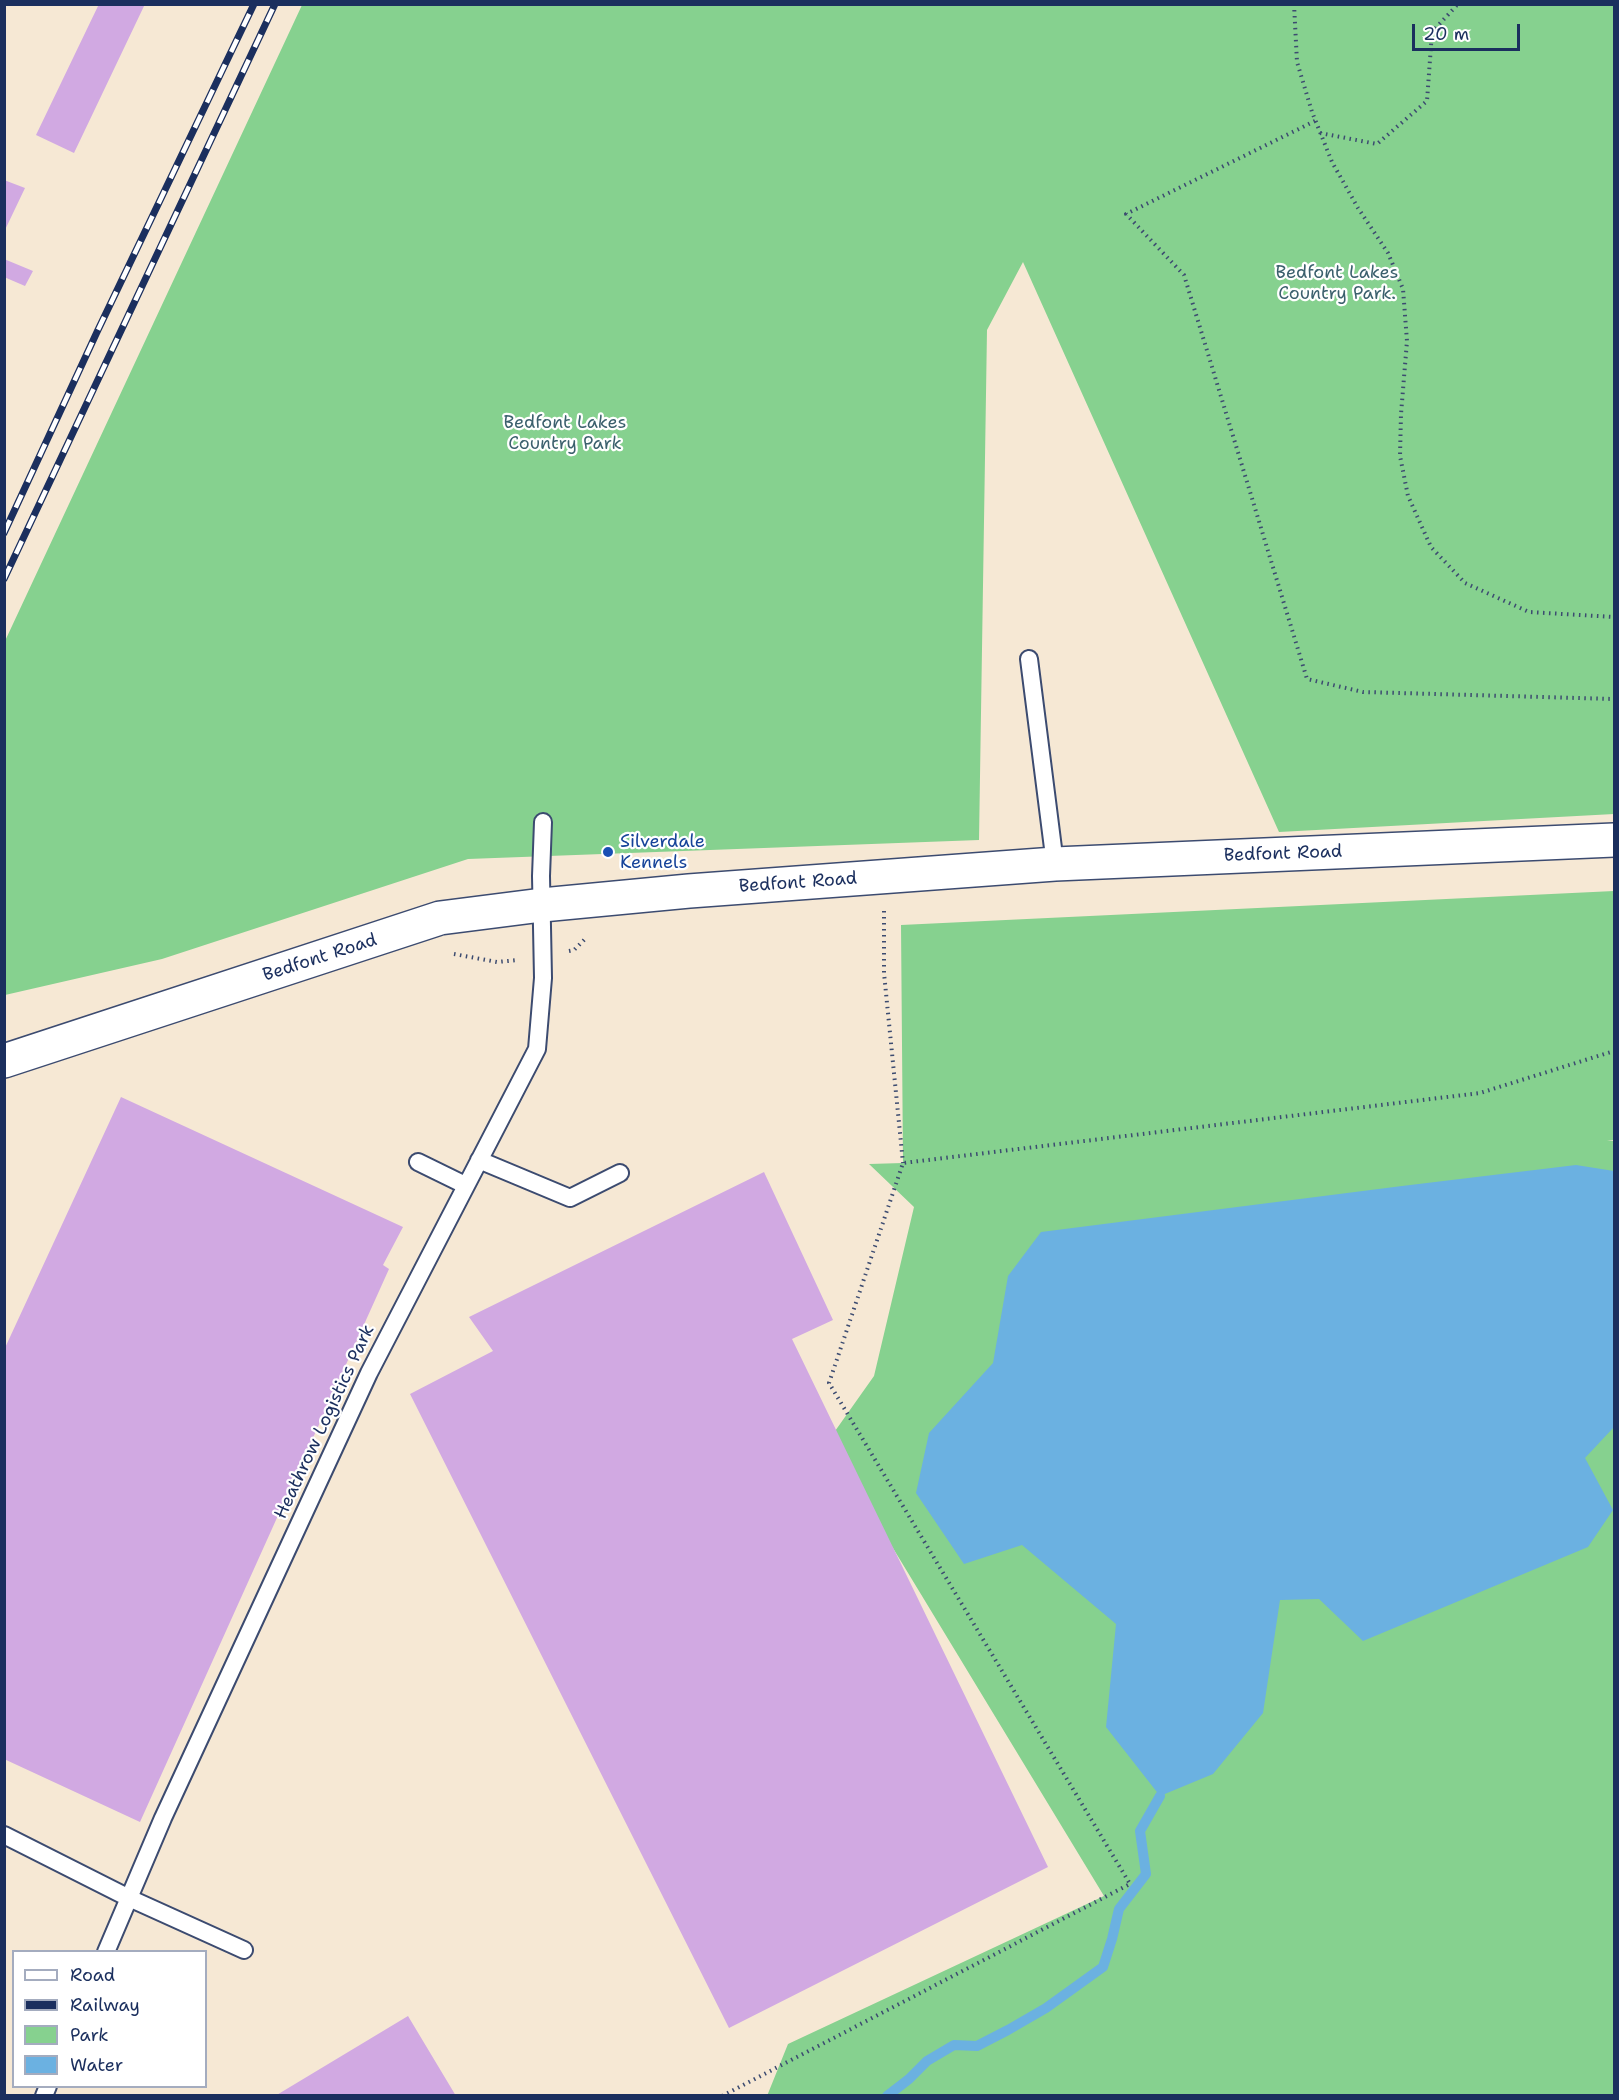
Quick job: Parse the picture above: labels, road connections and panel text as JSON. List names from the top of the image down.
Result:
{
  "streets": {
    "street": ["Bedfont Road"],
    "lane": ["Heathrow Logistics Park"]
  },
  "crossings": [
    ["Bedfont Road", "Heathrow Logistics Park"]
  ],
  "parks": ["Bedfont Lakes Country Park.", "Bedfont Lakes Country Park"],
  "places": ["Silverdale Kennels"],
  "legend": [
    "Road",
    "Railway",
    "Park",
    "Water"
  ],
  "scale_bar": "20 m"
}
